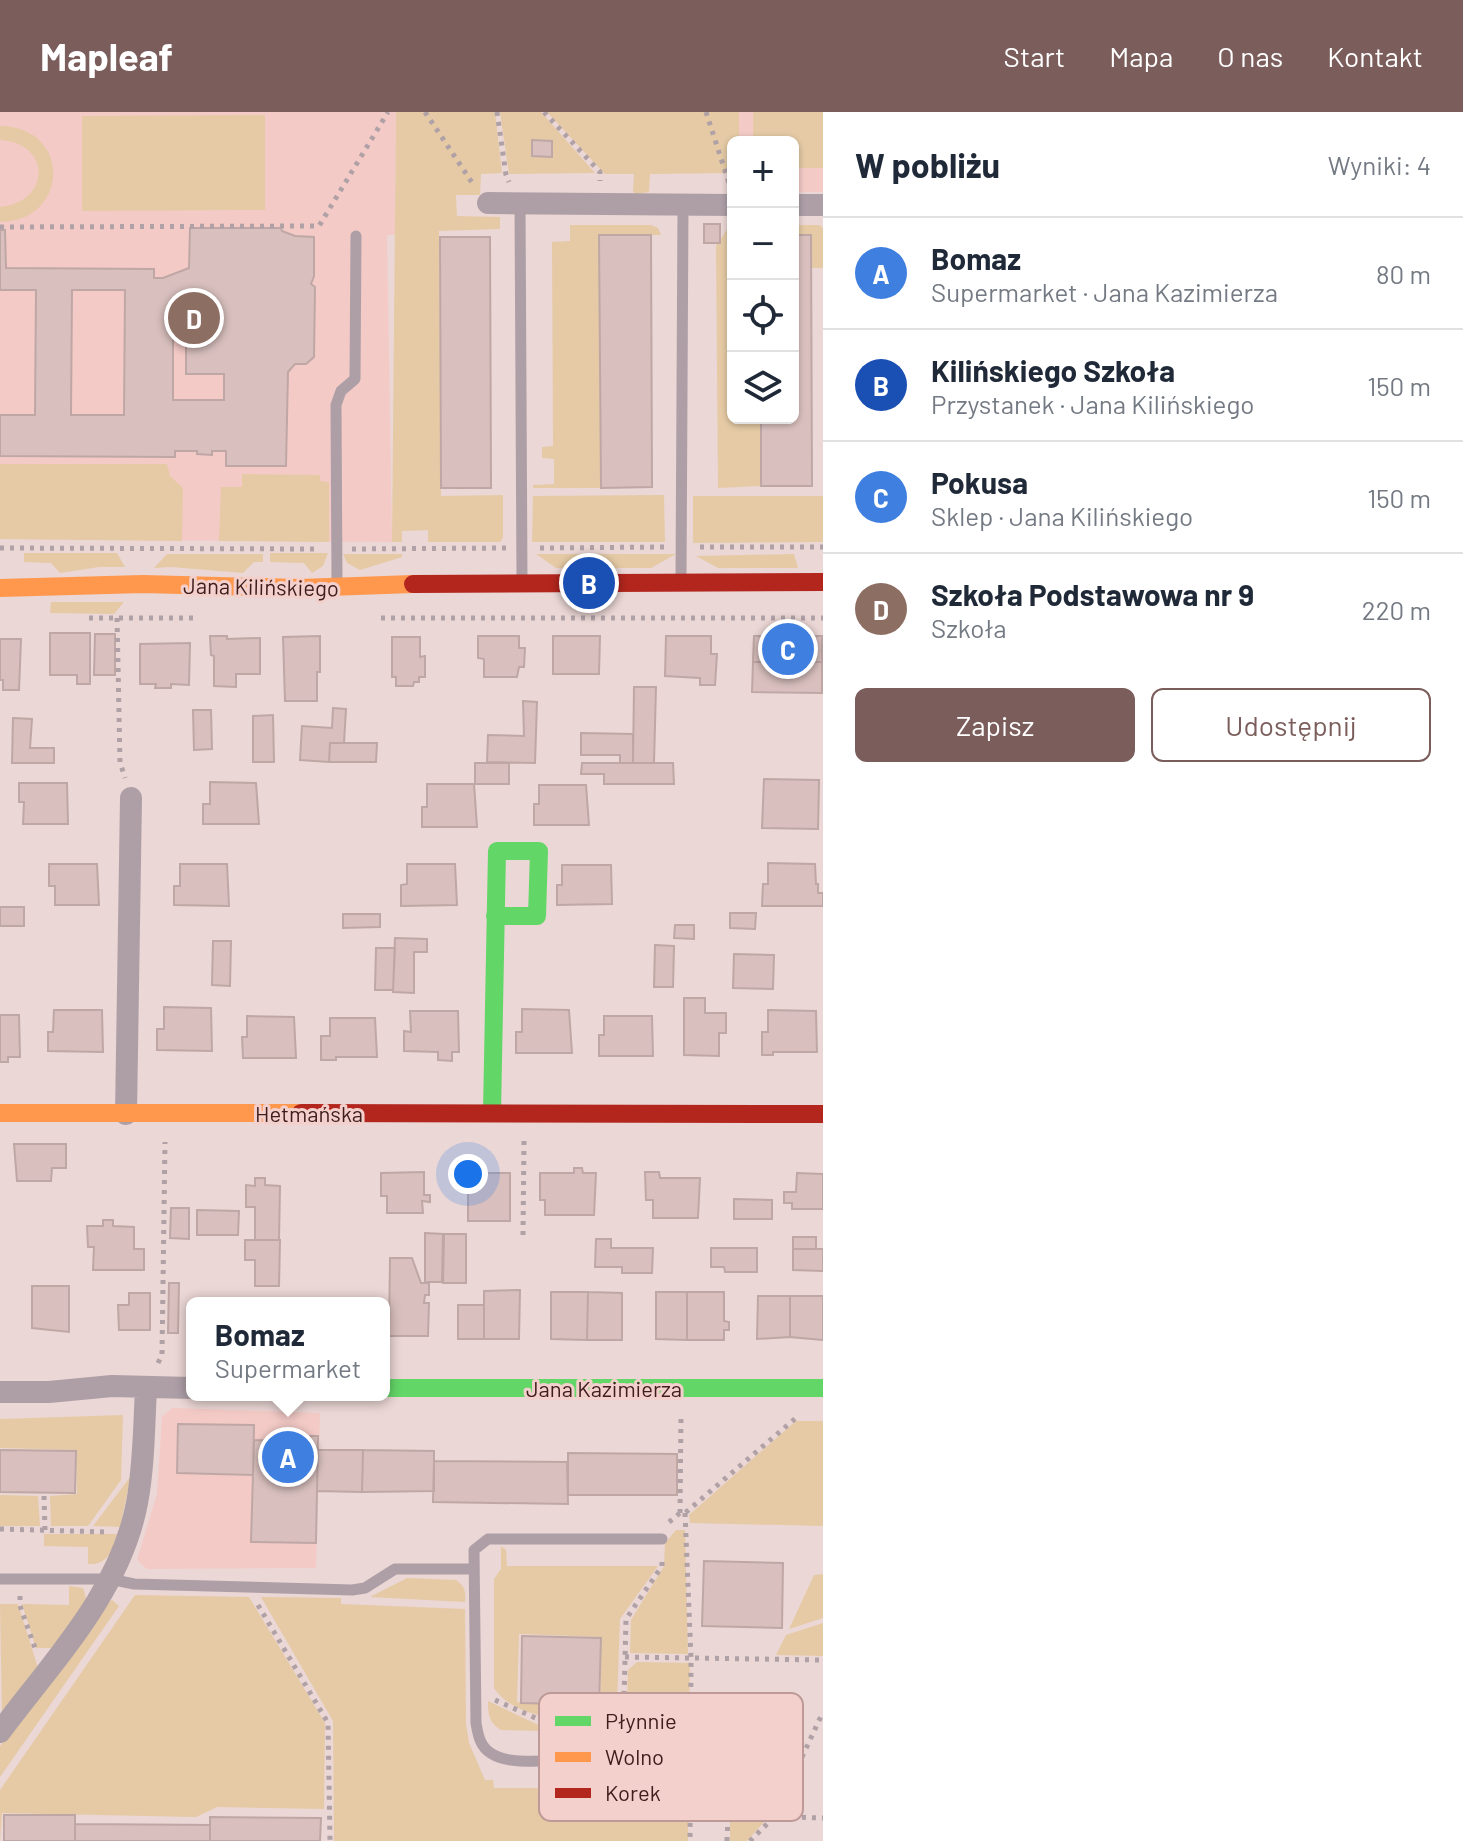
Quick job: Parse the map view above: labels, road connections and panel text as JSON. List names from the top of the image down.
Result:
{
  "streets": {
    "street": ["Jana Kilińskiego", "Hetmańska", "Jana Kazimierza"]
  },
  "legend": ["Płynnie", "Wolno", "Korek"],
  "page": {
    "header": "Mapleaf",
    "nav": [
      "Start",
      "Mapa",
      "O nas",
      "Kontakt"
    ],
    "heading": ["W pobliżu", "Wyniki: 4"],
    "map_buttons": ["+", "−"],
    "list": [
      {
        "mark": "A",
        "name": "Bomaz",
        "note": "Supermarket · Jana Kazimierza",
        "value": "80 m"
      },
      {
        "mark": "B",
        "name": "Kilińskiego Szkoła",
        "note": "Przystanek · Jana Kilińskiego",
        "value": "150 m"
      },
      {
        "mark": "C",
        "name": "Pokusa",
        "note": "Sklep · Jana Kilińskiego",
        "value": "150 m"
      },
      {
        "mark": "D",
        "name": "Szkoła Podstawowa nr 9",
        "note": "Szkoła",
        "value": "220 m"
      }
    ],
    "pins": [
      "D",
      "B",
      "C",
      "A"
    ],
    "buttons": ["Zapisz", "Udostępnij"],
    "popup": ["Bomaz", "Supermarket"]
  }
}
